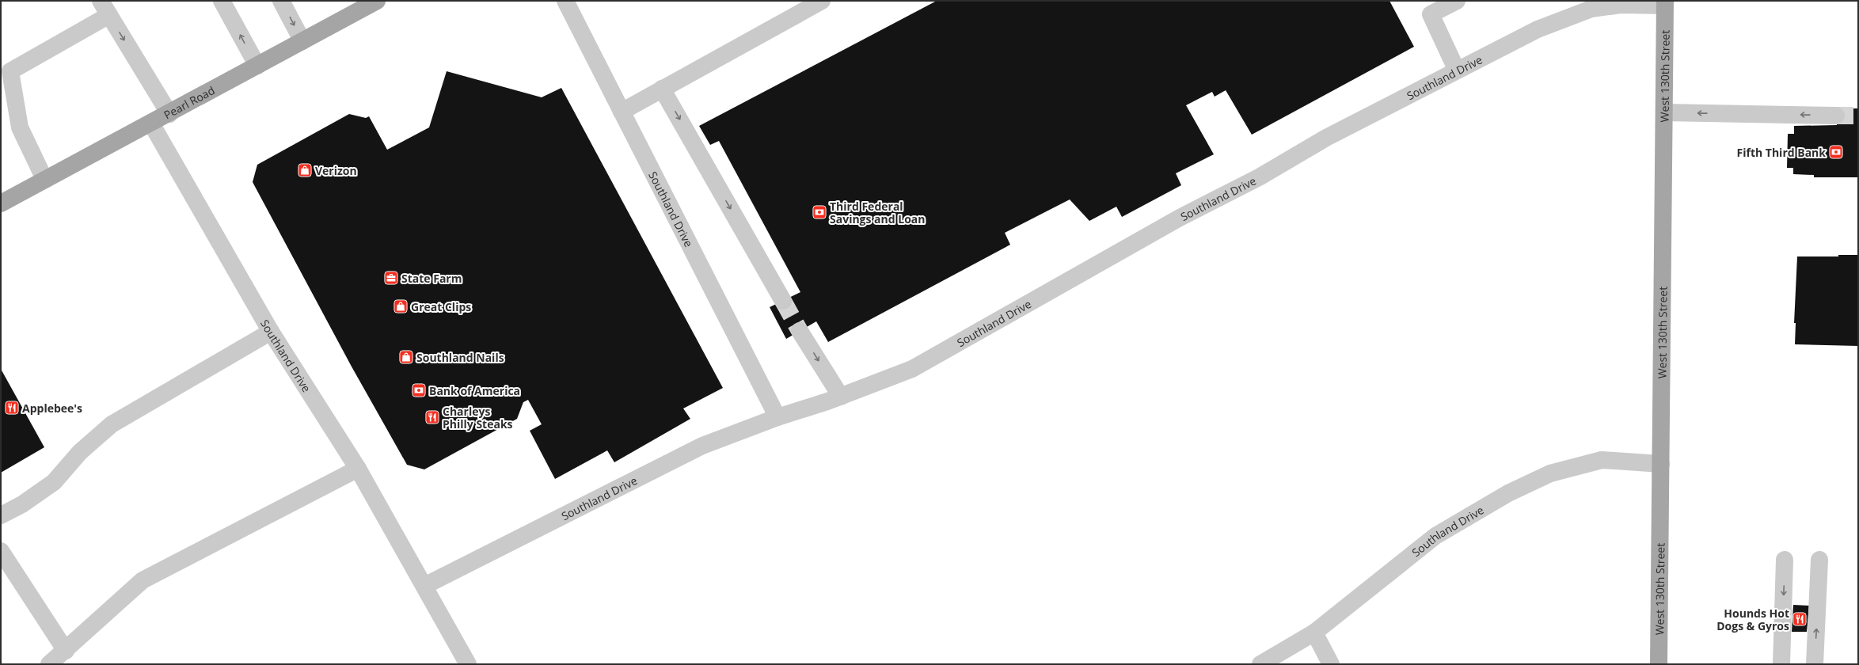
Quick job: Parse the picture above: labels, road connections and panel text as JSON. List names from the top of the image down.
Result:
{
  "streets": {
    "main road": ["West 130th Street", "Pearl Road"],
    "street": ["Southland Drive"]
  },
  "crossings": [
    ["West 130th Street", "Southland Drive"],
    ["Southland Drive", "Pearl Road"]
  ],
  "places": {
    "bank": ["Fifth Third Bank", "Third Federal Savings and Loan", "Bank of America"],
    "shop": ["Verizon", "Great Clips", "Southland Nails"],
    "office": ["State Farm"],
    "restaurant": ["Applebee's", "Charleys Philly Steaks", "Hounds Hot Dogs & Gyros"]
  }
}
